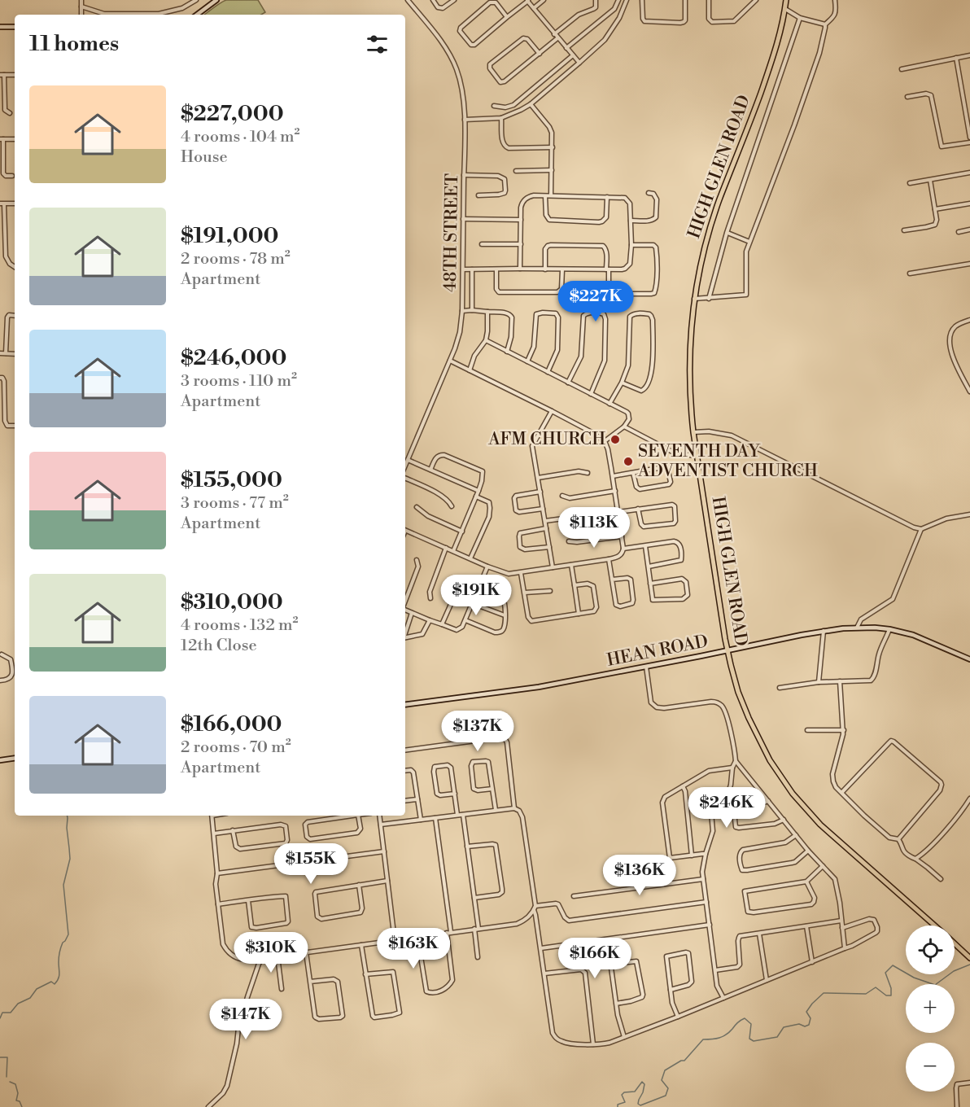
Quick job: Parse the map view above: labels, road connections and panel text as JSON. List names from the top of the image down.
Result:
{
  "streets": {
    "main road": ["HIGH GLEN ROAD"],
    "street": ["48TH STREET", "HEAN ROAD"]
  },
  "crossings": [
    ["HIGH GLEN ROAD", "HEAN ROAD"]
  ],
  "places": ["AFM CHURCH", "SEVENTH DAY ADVENTIST CHURCH"],
  "page": {
    "heading": "11 homes",
    "list": [
      {
        "name": "$227,000",
        "note": "4 rooms · 104 m² · House"
      },
      {
        "name": "$191,000",
        "note": "2 rooms · 78 m² · Apartment"
      },
      {
        "name": "$246,000",
        "note": "3 rooms · 110 m² · Apartment"
      },
      {
        "name": "$155,000",
        "note": "3 rooms · 77 m² · Apartment"
      },
      {
        "name": "$310,000",
        "note": "4 rooms · 132 m² · 12th Close"
      },
      {
        "name": "$166,000",
        "note": "2 rooms · 70 m² · Apartment"
      }
    ],
    "price": [
      "$227K",
      "$113K",
      "$191K",
      "$137K",
      "$246K",
      "$155K",
      "$136K",
      "$163K",
      "$310K",
      "$166K",
      "$147K"
    ],
    "map_buttons": ["+", "−"]
  }
}
